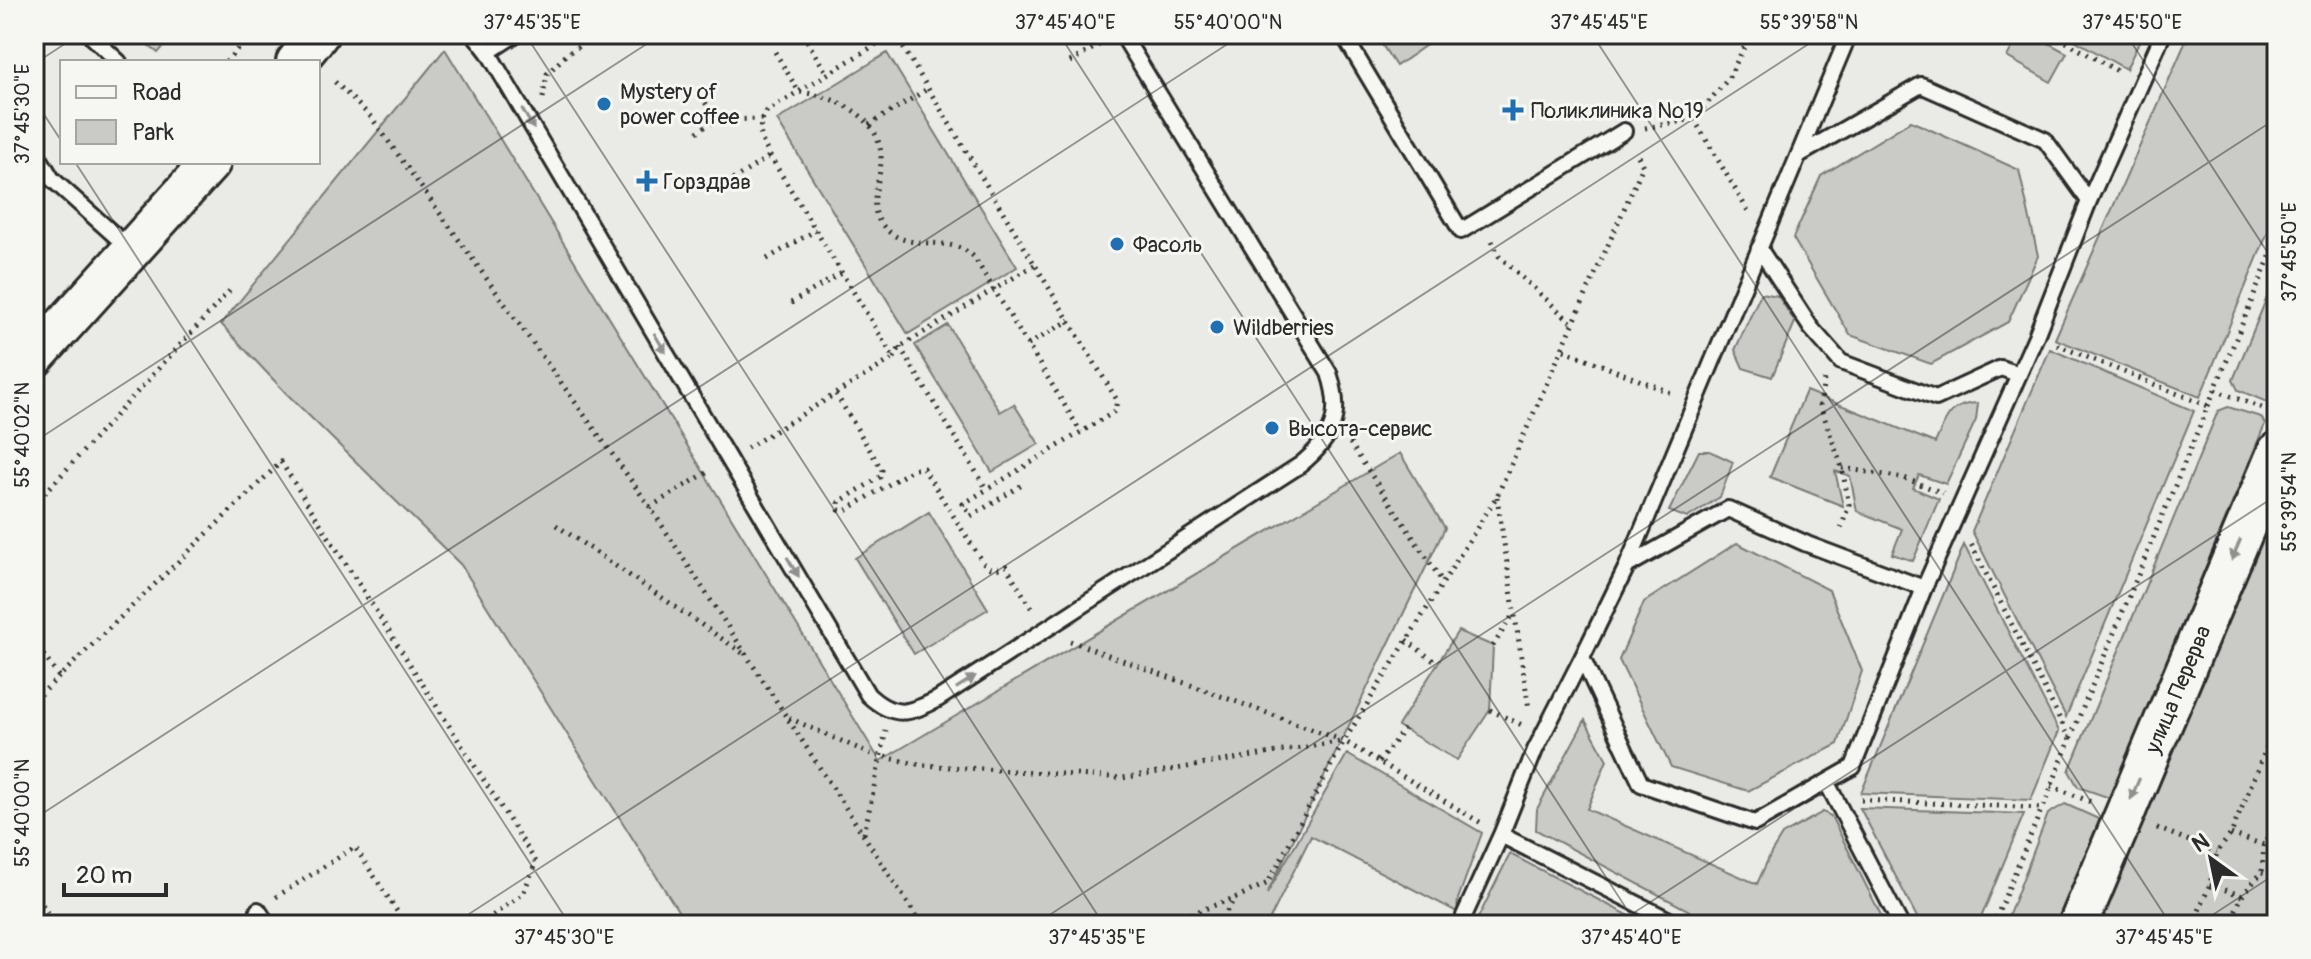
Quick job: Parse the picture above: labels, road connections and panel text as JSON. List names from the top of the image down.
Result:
{
  "streets": {
    "street": ["улица Перерва"]
  },
  "one_way": ["улица Перерва"],
  "places": {
    "other": [
      "Mystery of power coffee",
      "Фасоль",
      "Wildberries",
      "Высота-сервис"
    ],
    "health": ["Поликлиника №19", "Горздрав"]
  },
  "legend": ["Road", "Park"],
  "scale_bar": "20 m",
  "north": "top left",
  "coordinates": [
    "37°45'35\"E",
    "37°45'40\"E",
    "55°40'00\"N",
    "37°45'45\"E",
    "55°39'58\"N",
    "37°45'50\"E",
    "37°45'30\"E",
    "55°40'02\"N",
    "55°39'54\"N"
  ]
}
